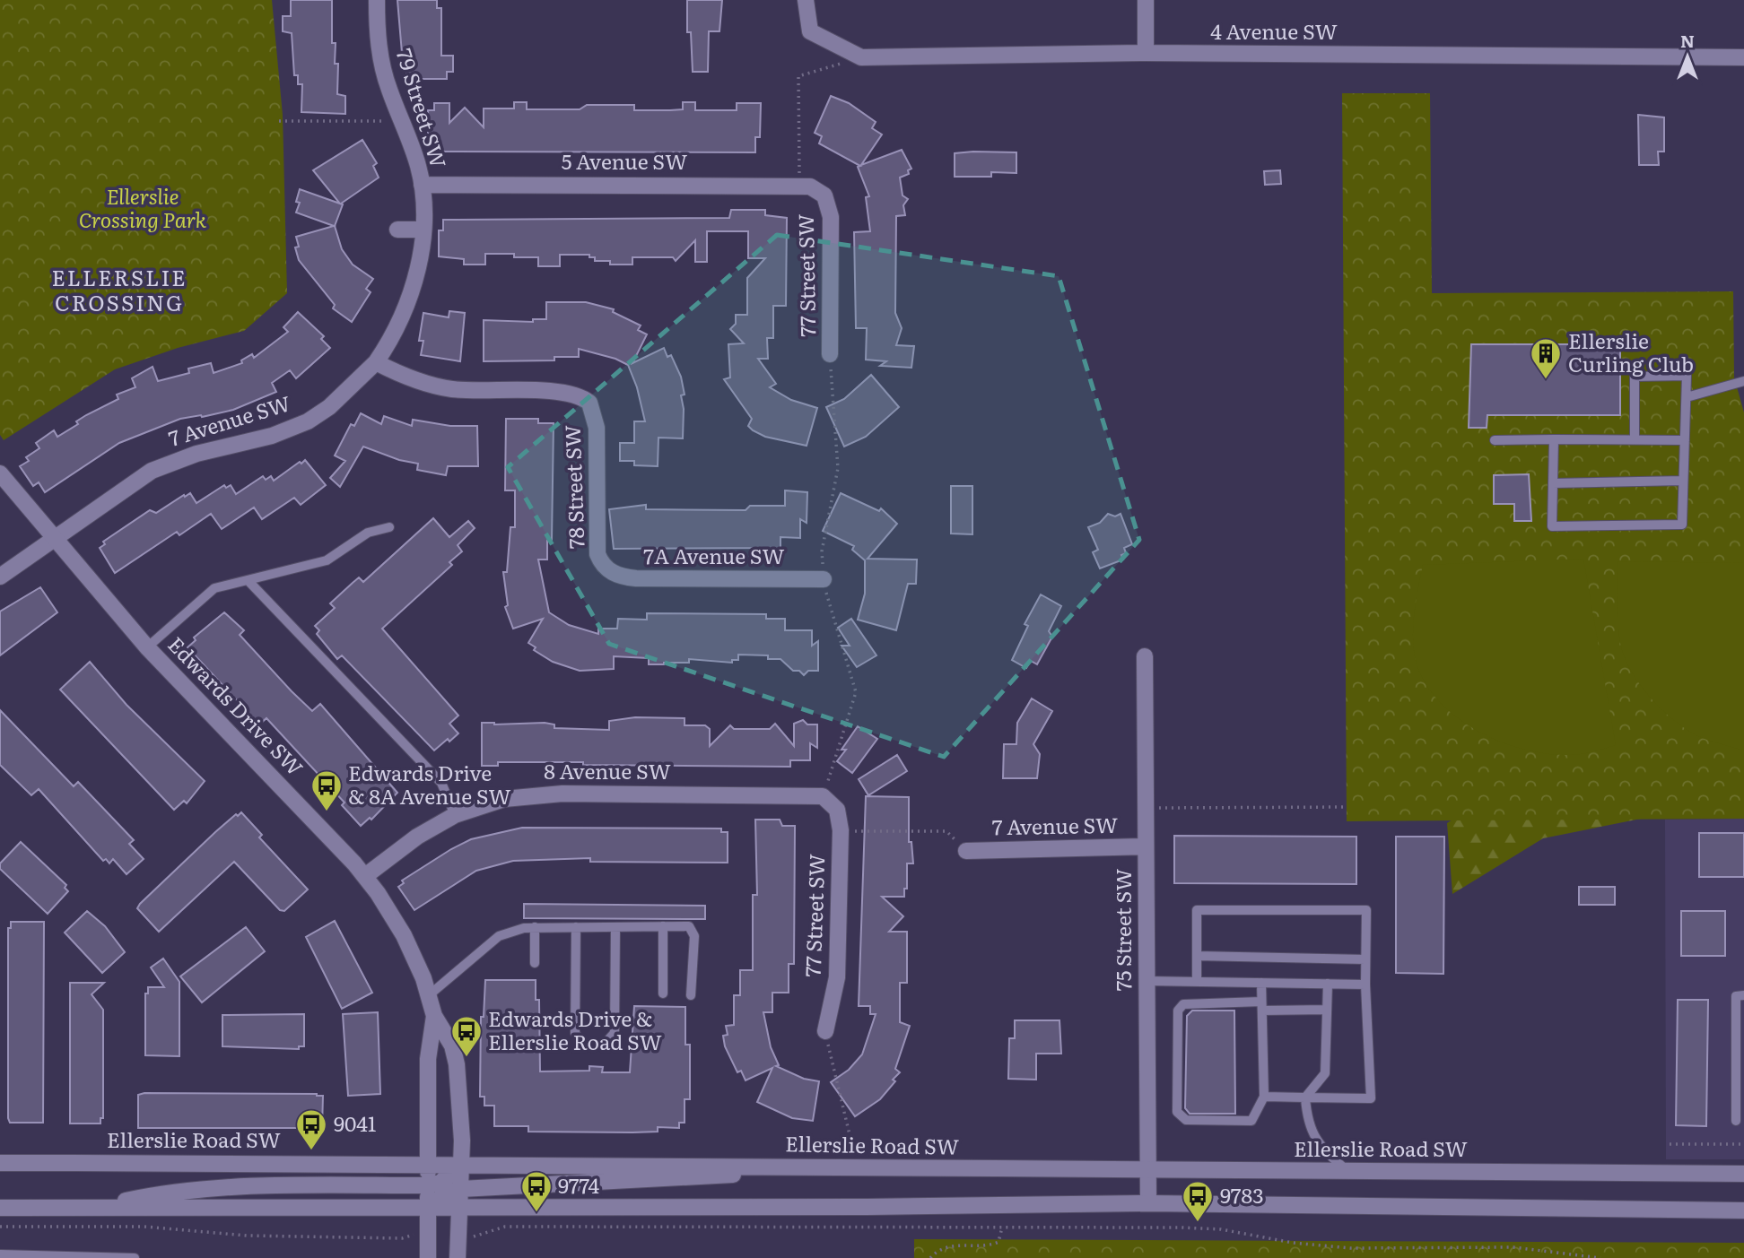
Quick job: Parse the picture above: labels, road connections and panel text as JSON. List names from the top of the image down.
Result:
{
  "streets": {
    "street": [
      "4 Avenue SW",
      "79 Street SW",
      "5 Avenue SW",
      "77 Street SW",
      "7 Avenue SW",
      "78 Street SW",
      "7A Avenue SW",
      "Edwards Drive SW",
      "8 Avenue SW",
      "75 Street SW",
      "Ellerslie Road SW"
    ]
  },
  "crossings": [
    ["79 Street SW", "5 Avenue SW"],
    ["79 Street SW", "7 Avenue SW"],
    ["79 Street SW", "78 Street SW"],
    ["5 Avenue SW", "77 Street SW"],
    ["77 Street SW", "8 Avenue SW"],
    ["7 Avenue SW", "78 Street SW"],
    ["7 Avenue SW", "Edwards Drive SW"],
    ["7 Avenue SW", "75 Street SW"],
    ["78 Street SW", "7A Avenue SW"],
    ["Edwards Drive SW", "8 Avenue SW"],
    ["Edwards Drive SW", "Ellerslie Road SW"],
    ["75 Street SW", "Ellerslie Road SW"]
  ],
  "districts": ["ELLERSLIE CROSSING"],
  "parks": ["Ellerslie Crossing Park"],
  "places": {
    "building": ["Ellerslie Curling Club"],
    "bus stop": [
      "Edwards Drive & 8A Avenue SW",
      "Edwards Drive & Ellerslie Road SW",
      "9041",
      "9774",
      "9783"
    ]
  },
  "north": "top"
}
